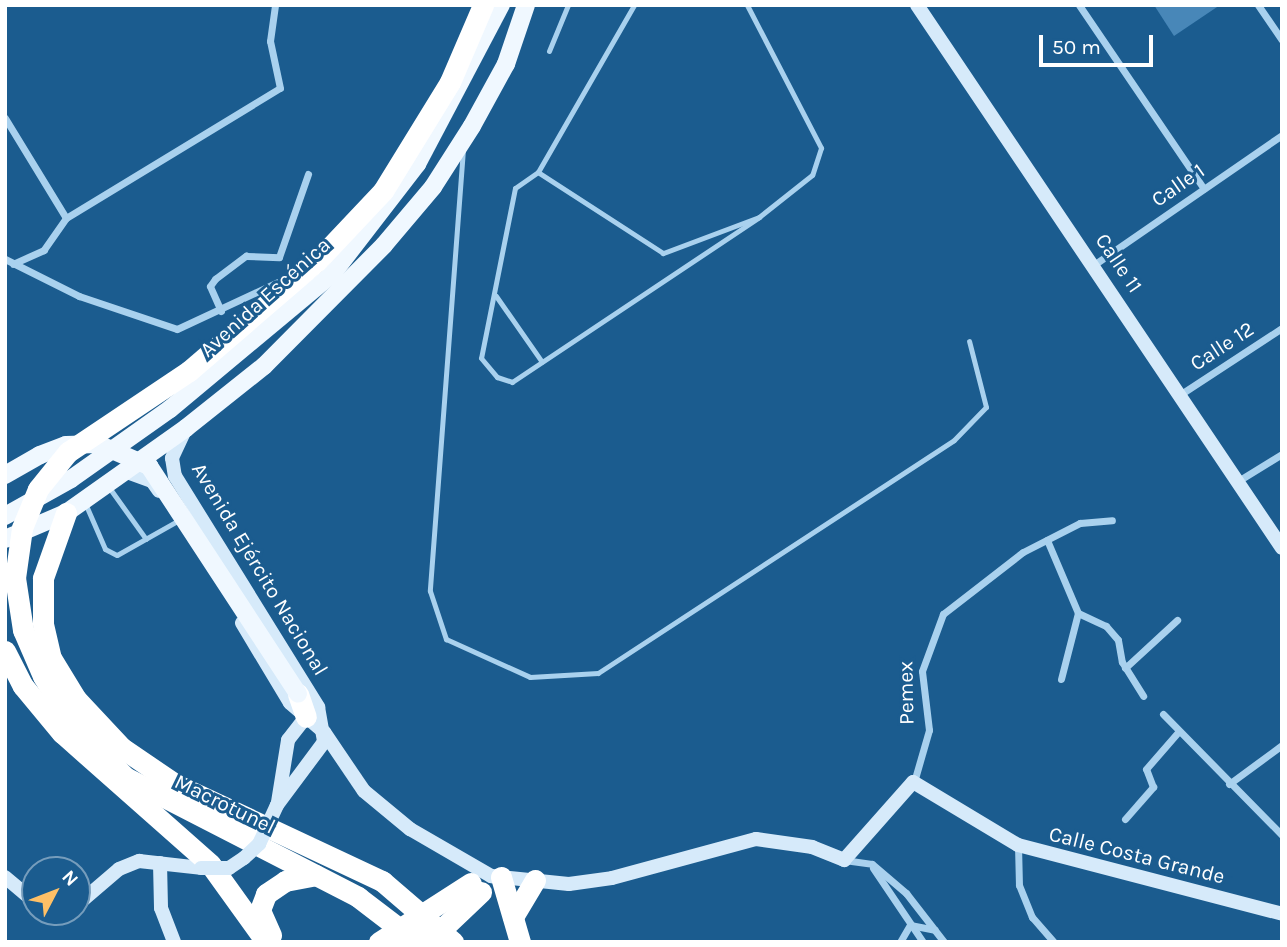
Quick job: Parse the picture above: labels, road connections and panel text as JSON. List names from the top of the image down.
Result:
{
  "streets": {
    "highway": ["Macrotunel"],
    "main road": ["Avenida Escénica"],
    "street": [
      "Calle 1",
      "Calle 11",
      "Calle 12",
      "Avenida Ejército Nacional",
      "Pemex",
      "Calle Costa Grande"
    ]
  },
  "crossings": [
    ["Calle 1", "Calle 11"],
    ["Calle 11", "Calle 12"],
    ["Avenida Ejército Nacional", "Pemex"],
    ["Pemex", "Calle Costa Grande"]
  ],
  "scale_bar": "50 m",
  "north": "top right"
}
